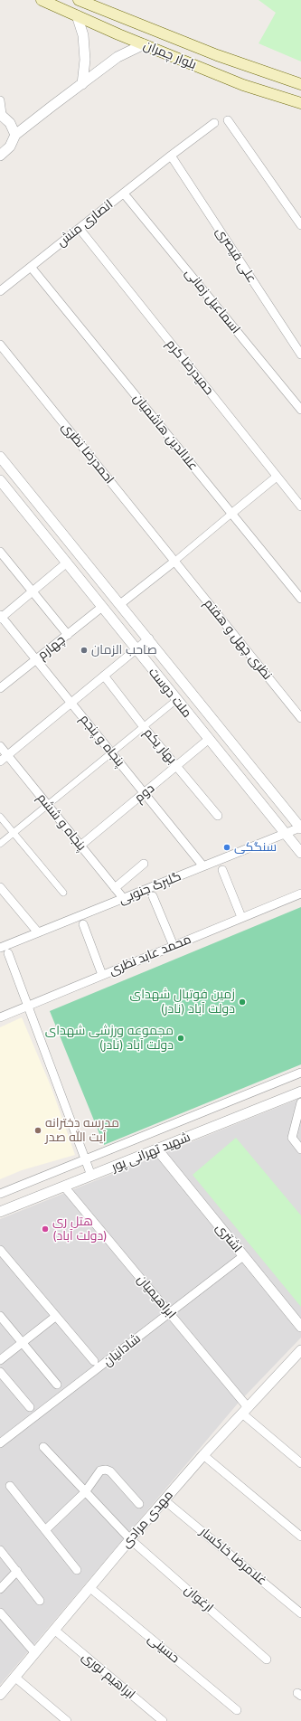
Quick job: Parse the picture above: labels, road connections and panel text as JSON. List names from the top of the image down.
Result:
{
  "streets": {
    "main road": ["بلوار چمران"],
    "street": [
      "انصاری منش",
      "علی قیصری",
      "اسماعیل زمانی",
      "حمیدرضا کرم",
      "علاالدین هاشمیان",
      "احمدرضا نظری",
      "نظری چهل و هفتم",
      "چهارم",
      "ملت دوست",
      "پنجاه و پنجم",
      "بهار یکم",
      "دوم",
      "پنجاه و ششم",
      "گلبرگ جنوبی",
      "محمد عابد نظری",
      "شهید تهرانی پور",
      "اشتری",
      "ابراهیمیان",
      "شادانیان",
      "مهدی مرادی",
      "غلامرضا خاکسار",
      "ارغوان",
      "حسینی",
      "ابراهیم نوری"
    ]
  },
  "crossings": [
    ["انصاری منش", "علی قیصری"],
    ["انصاری منش", "اسماعیل زمانی"],
    ["انصاری منش", "حمیدرضا کرم"],
    ["انصاری منش", "علاالدین هاشمیان"],
    ["احمدرضا نظری", "نظری چهل و هفتم"],
    ["چهارم", "ملت دوست"],
    ["چهارم", "پنجاه و پنجم"],
    ["ملت دوست", "دوم"],
    ["ملت دوست", "گلبرگ جنوبی"],
    ["پنجاه و پنجم", "دوم"],
    ["پنجاه و پنجم", "گلبرگ جنوبی"],
    ["بهار یکم", "دوم"],
    ["دوم", "پنجاه و ششم"],
    ["پنجاه و ششم", "گلبرگ جنوبی"],
    ["شهید تهرانی پور", "اشتری"],
    ["شهید تهرانی پور", "ابراهیمیان"],
    ["اشتری", "شادانیان"],
    ["ابراهیمیان", "شادانیان"],
    ["ابراهیمیان", "مهدی مرادی"],
    ["مهدی مرادی", "غلامرضا خاکسار"],
    ["مهدی مرادی", "ارغوان"],
    ["مهدی مرادی", "حسینی"],
    ["مهدی مرادی", "ابراهیم نوری"]
  ],
  "places": [
    "صاحب الزمان",
    "سنگکی",
    "زمین فوتبال شهدای دولت آباد (نادر)",
    "مجموعه ورزشی شهدای دولت آباد (نادر)",
    "مدرسه دخترانه آیت الله صدر",
    "هتل ری (دولت آباد)"
  ]
}
